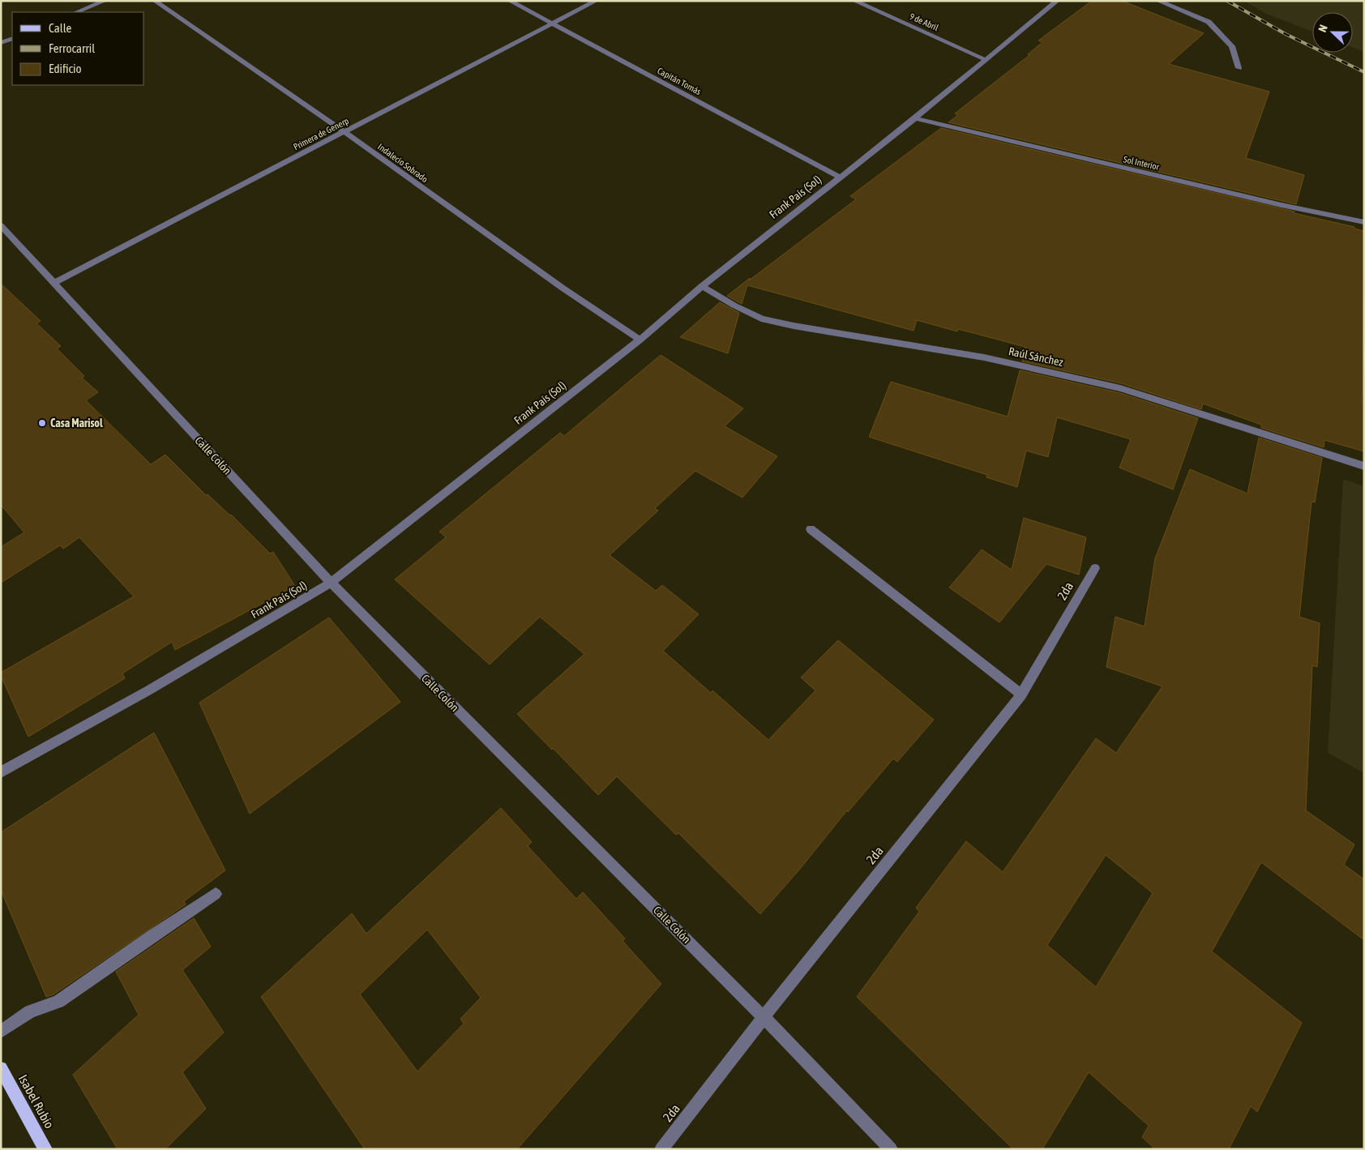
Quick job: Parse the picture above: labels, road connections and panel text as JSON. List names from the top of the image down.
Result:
{
  "streets": {
    "main road": ["Isabel Rubio"],
    "street": [
      "9 de Abril",
      "Capitán Tomás",
      "Primera de Generp",
      "Indalecio Sobrado",
      "Sol Interior",
      "Frank País (Sol)",
      "Raúl Sánchez",
      "Calle Colón",
      "2da"
    ]
  },
  "crossings": [
    ["9 de Abril", "Frank País (Sol)"],
    ["Capitán Tomás", "Primera de Generp"],
    ["Capitán Tomás", "Frank País (Sol)"],
    ["Primera de Generp", "Indalecio Sobrado"],
    ["Primera de Generp", "Calle Colón"],
    ["Indalecio Sobrado", "Frank País (Sol)"],
    ["Sol Interior", "Frank País (Sol)"],
    ["Frank País (Sol)", "Raúl Sánchez"],
    ["Frank País (Sol)", "Calle Colón"],
    ["Calle Colón", "2da"]
  ],
  "places": ["Casa Marisol"],
  "legend": ["Calle", "Ferrocarril", "Edificio"],
  "north": "left"
}
